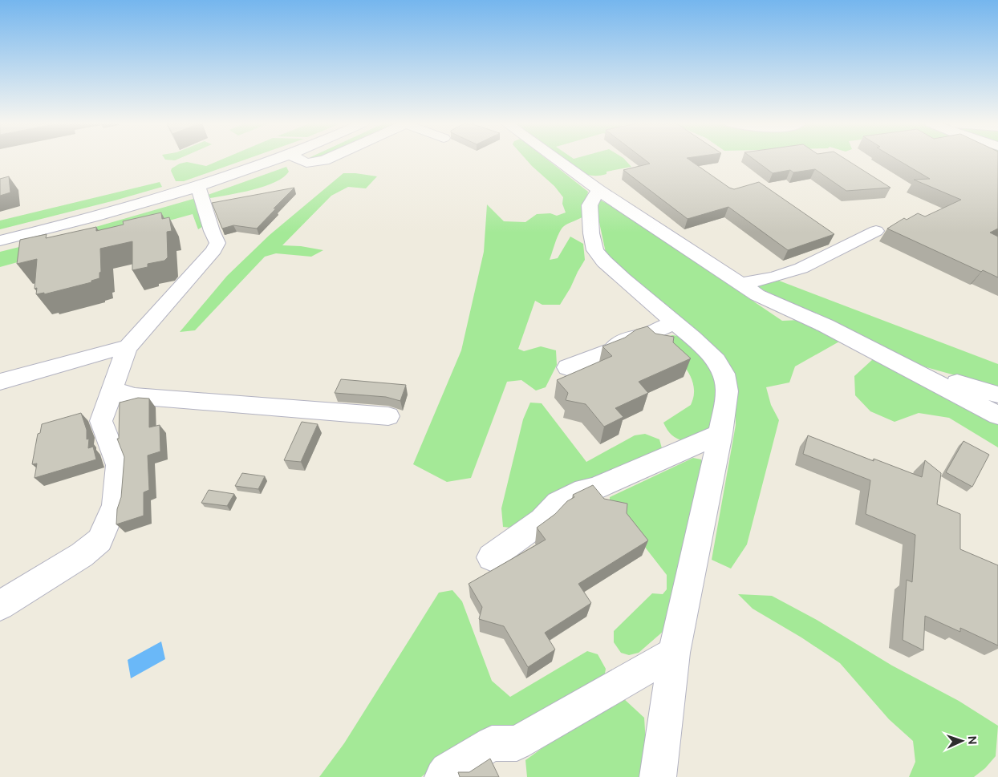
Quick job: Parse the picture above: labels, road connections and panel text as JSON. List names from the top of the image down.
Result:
{
  "north": "right"
}
